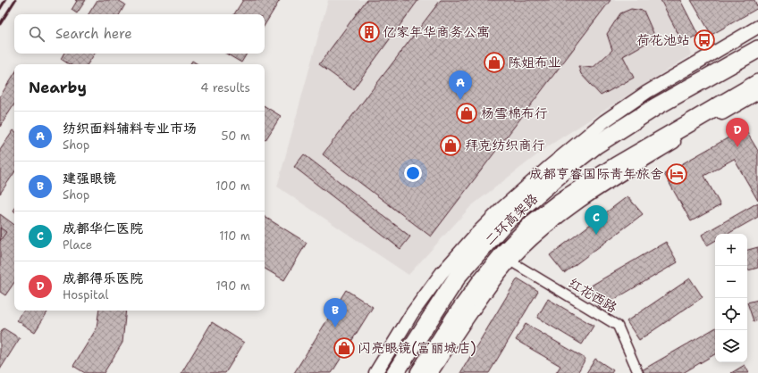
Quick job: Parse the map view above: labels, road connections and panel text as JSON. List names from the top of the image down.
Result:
{
  "streets": {
    "highway": ["二环高架路"],
    "street": ["红花西路"]
  },
  "places": {
    "building": ["亿家年华商务公寓"],
    "bus stop": ["荷花池站"],
    "shop": [
      "陈姐布业",
      "杨雪棉布行",
      "拜克纺织商行",
      "闪亮眼镜(富丽城店)"
    ],
    "hotel": ["成都亨睿国际青年旅舍"]
  },
  "page": {
    "search": "Search here",
    "heading": ["Nearby", "4 results"],
    "pins": [
      "A",
      "D",
      "C",
      "B"
    ],
    "list": [
      {
        "mark": "A",
        "name": "纺织面料辅料专业市场",
        "note": "Shop",
        "value": "50 m"
      },
      {
        "mark": "B",
        "name": "建强眼镜",
        "note": "Shop",
        "value": "100 m"
      },
      {
        "mark": "C",
        "name": "成都华仁医院",
        "note": "Place",
        "value": "110 m"
      },
      {
        "mark": "D",
        "name": "成都得乐医院",
        "note": "Hospital",
        "value": "190 m"
      }
    ],
    "map_buttons": ["+", "−"]
  }
}
